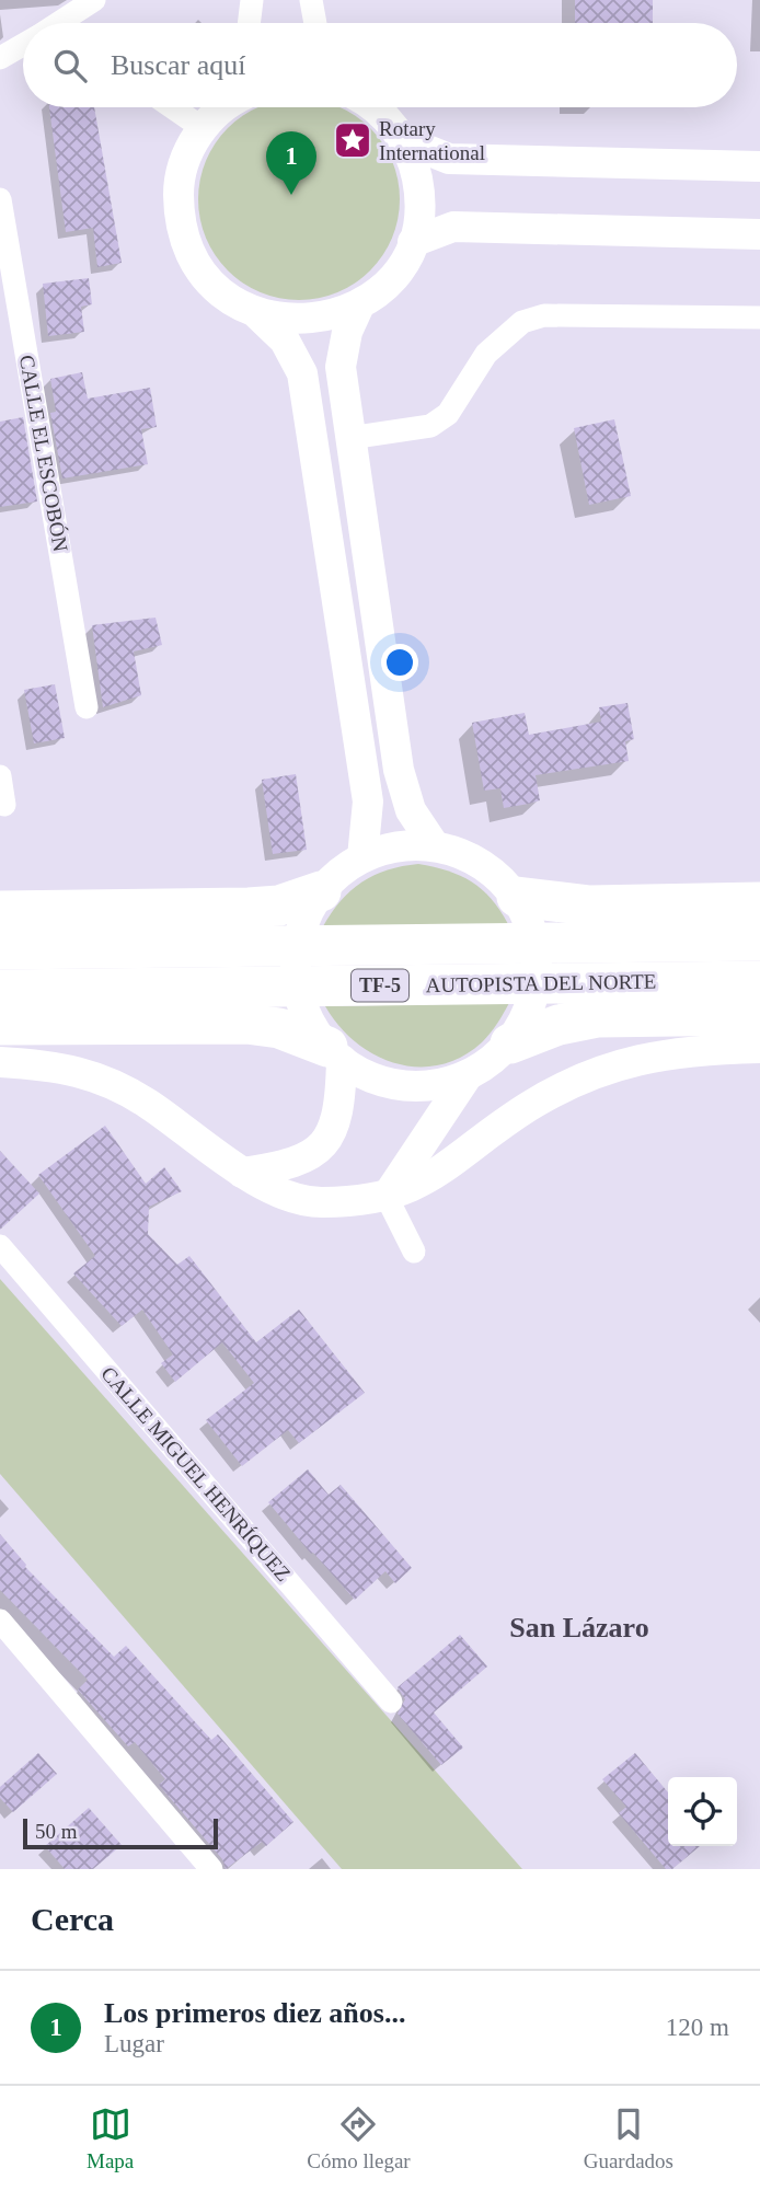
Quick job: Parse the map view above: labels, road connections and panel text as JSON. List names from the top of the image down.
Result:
{
  "streets": {
    "highway": ["AUTOPISTA DEL NORTE", "TF-5"],
    "street": ["CALLE EL ESCOBÓN", "CALLE MIGUEL HENRÍQUEZ"]
  },
  "districts": ["San Lázaro"],
  "places": {
    "place": ["Rotary International"]
  },
  "scale_bar": "50 m",
  "page": {
    "search": "Buscar aquí",
    "pins": "1",
    "scale": "50 m",
    "heading": "Cerca",
    "list": [
      {
        "mark": "1",
        "name": "Los primeros diez años...",
        "note": "Lugar",
        "value": "120 m"
      }
    ],
    "nav": ["Mapa", "Cómo llegar", "Guardados"]
  }
}
